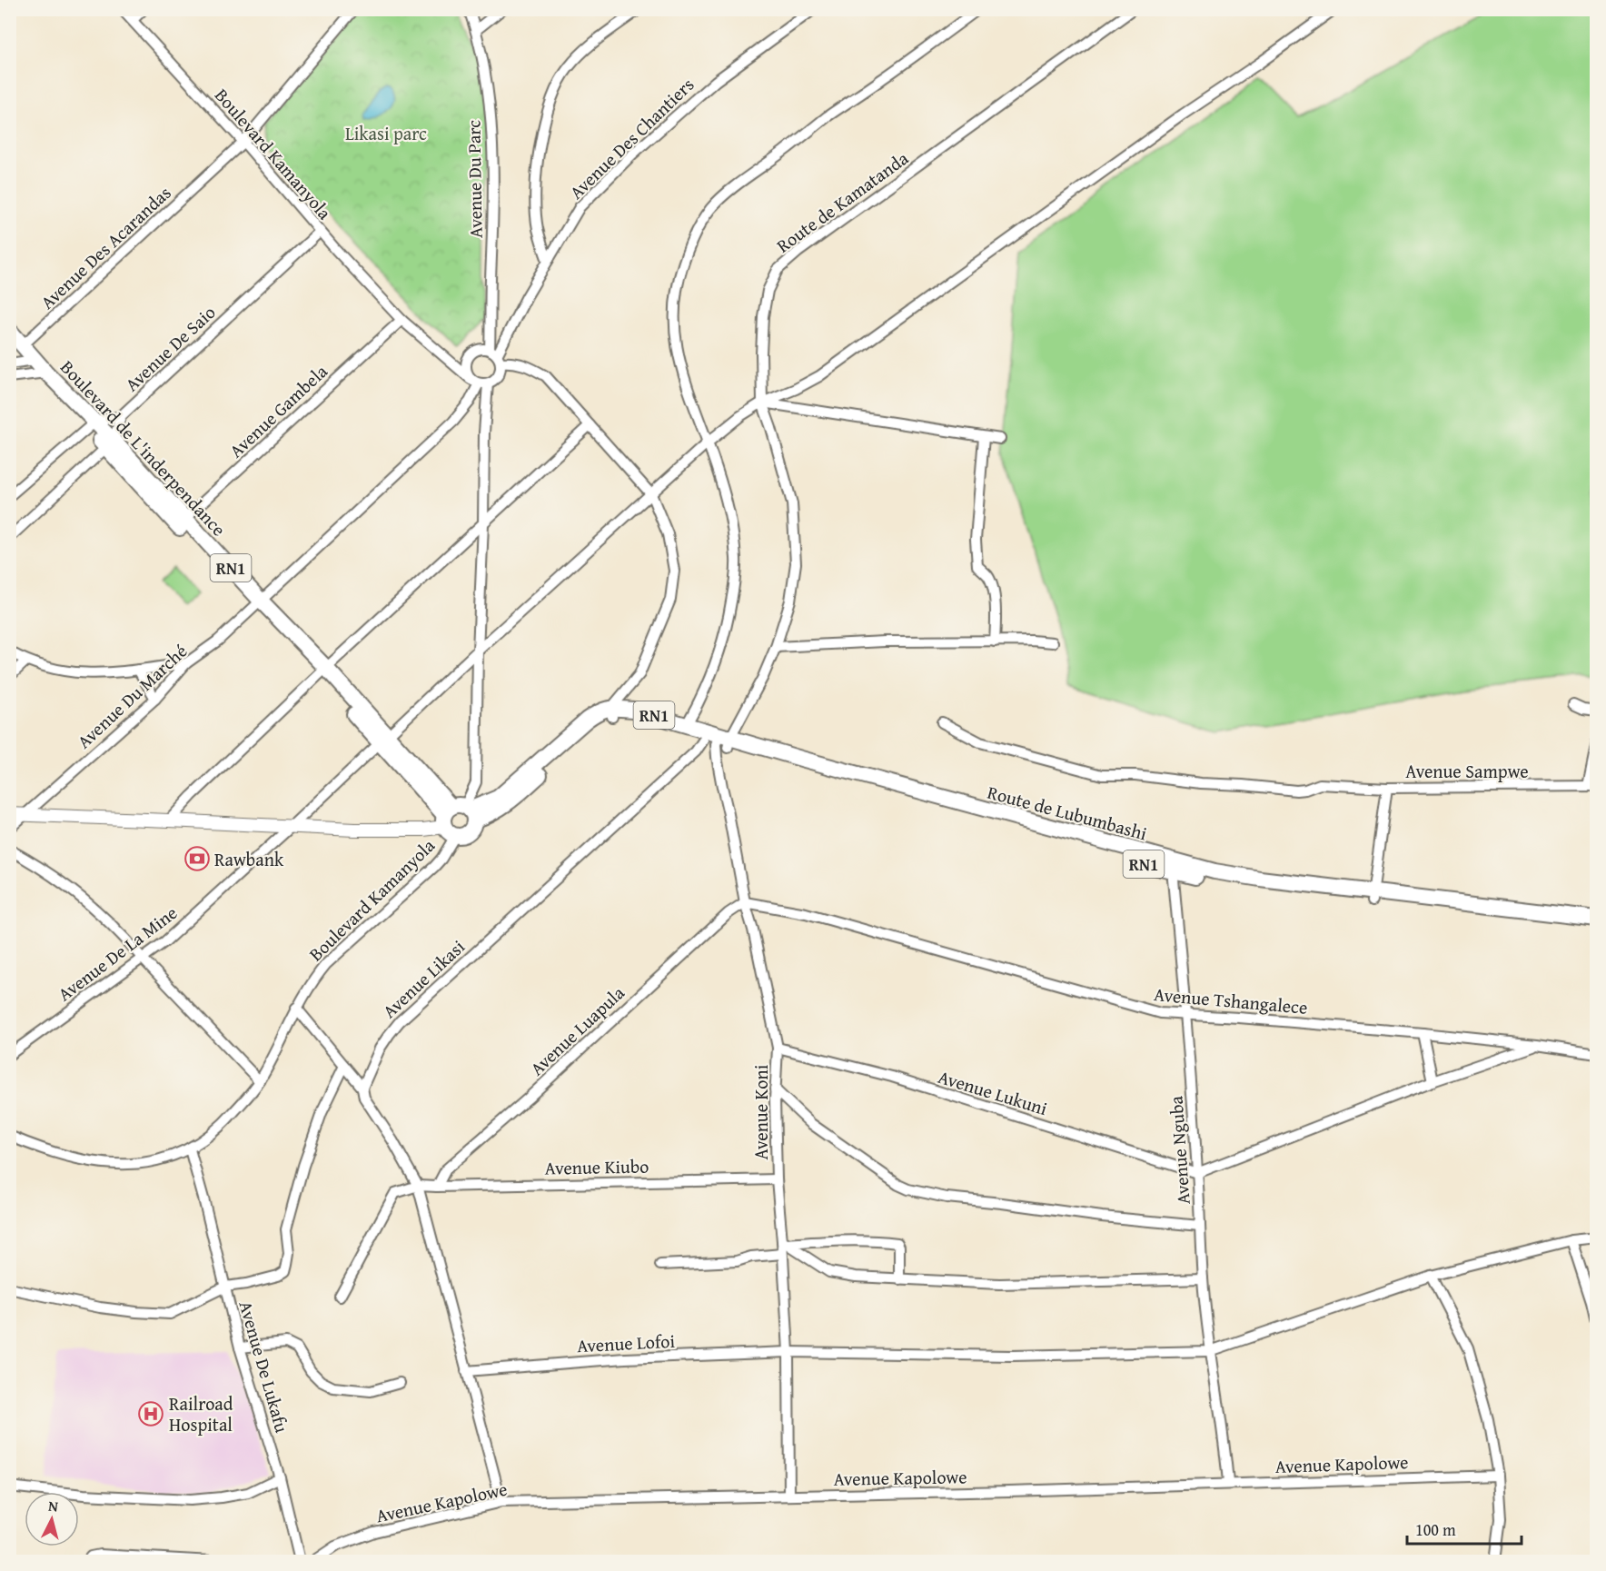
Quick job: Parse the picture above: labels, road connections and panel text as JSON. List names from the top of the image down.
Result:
{
  "streets": {
    "highway": ["Boulevard de L'inderpendance", "RN1", "Route de Lubumbashi"],
    "street": [
      "Avenue Des Chantiers",
      "Boulevard Kamanyola",
      "Avenue Du Parc",
      "Route de Kamatanda",
      "Avenue Des Acarandas",
      "Avenue De Saio",
      "Avenue Gambela",
      "Avenue Du Marché",
      "Avenue Sampwe",
      "Avenue De La Mine",
      "Avenue Likasi",
      "Avenue Tshangalece",
      "Avenue Luapula",
      "Avenue Lukuni",
      "Avenue Koni",
      "Avenue Nguba",
      "Avenue Kiubo",
      "Avenue Lofoi",
      "Avenue De Lukafu",
      "Avenue Kapolowe"
    ]
  },
  "crossings": [
    ["Avenue Des Chantiers", "Boulevard Kamanyola"],
    ["Avenue Des Chantiers", "Avenue Du Parc"],
    ["Avenue Des Chantiers", "Avenue Du Marché"],
    ["Boulevard Kamanyola", "Avenue Du Parc"],
    ["Boulevard Kamanyola", "Avenue Des Acarandas"],
    ["Boulevard Kamanyola", "Avenue De Saio"],
    ["Boulevard Kamanyola", "Avenue Gambela"],
    ["Boulevard Kamanyola", "Boulevard de L'inderpendance"],
    ["Boulevard Kamanyola", "Avenue Du Marché"],
    ["Boulevard Kamanyola", "Avenue De La Mine"],
    ["Boulevard Kamanyola", "Avenue De Lukafu"],
    ["Route de Kamatanda", "Avenue De La Mine"],
    ["Route de Kamatanda", "Avenue Likasi"],
    ["Avenue Des Acarandas", "Boulevard de L'inderpendance"],
    ["Avenue De Saio", "Boulevard de L'inderpendance"],
    ["Avenue Gambela", "Boulevard de L'inderpendance"],
    ["Boulevard de L'inderpendance", "Avenue Du Marché"],
    ["Boulevard de L'inderpendance", "Avenue De La Mine"],
    ["Avenue Sampwe", "Route de Lubumbashi"],
    ["Route de Lubumbashi", "Avenue Likasi"],
    ["Route de Lubumbashi", "Avenue Koni"],
    ["Route de Lubumbashi", "Avenue Nguba"],
    ["Avenue Likasi", "Avenue Koni"],
    ["Avenue Tshangalece", "Avenue Luapula"],
    ["Avenue Tshangalece", "Avenue Koni"],
    ["Avenue Tshangalece", "Avenue Nguba"],
    ["Avenue Luapula", "Avenue Koni"],
    ["Avenue Luapula", "Avenue Kiubo"],
    ["Avenue Lukuni", "Avenue Koni"],
    ["Avenue Lukuni", "Avenue Nguba"],
    ["Avenue Koni", "Avenue Kiubo"],
    ["Avenue Koni", "Avenue Lofoi"],
    ["Avenue Koni", "Avenue Kapolowe"],
    ["Avenue Nguba", "Avenue Lofoi"],
    ["Avenue Nguba", "Avenue Kapolowe"]
  ],
  "parks": ["Likasi parc"],
  "places": {
    "bank": ["Rawbank"],
    "hospital": ["Railroad Hospital"]
  },
  "scale_bar": "100 m",
  "north": "top"
}
